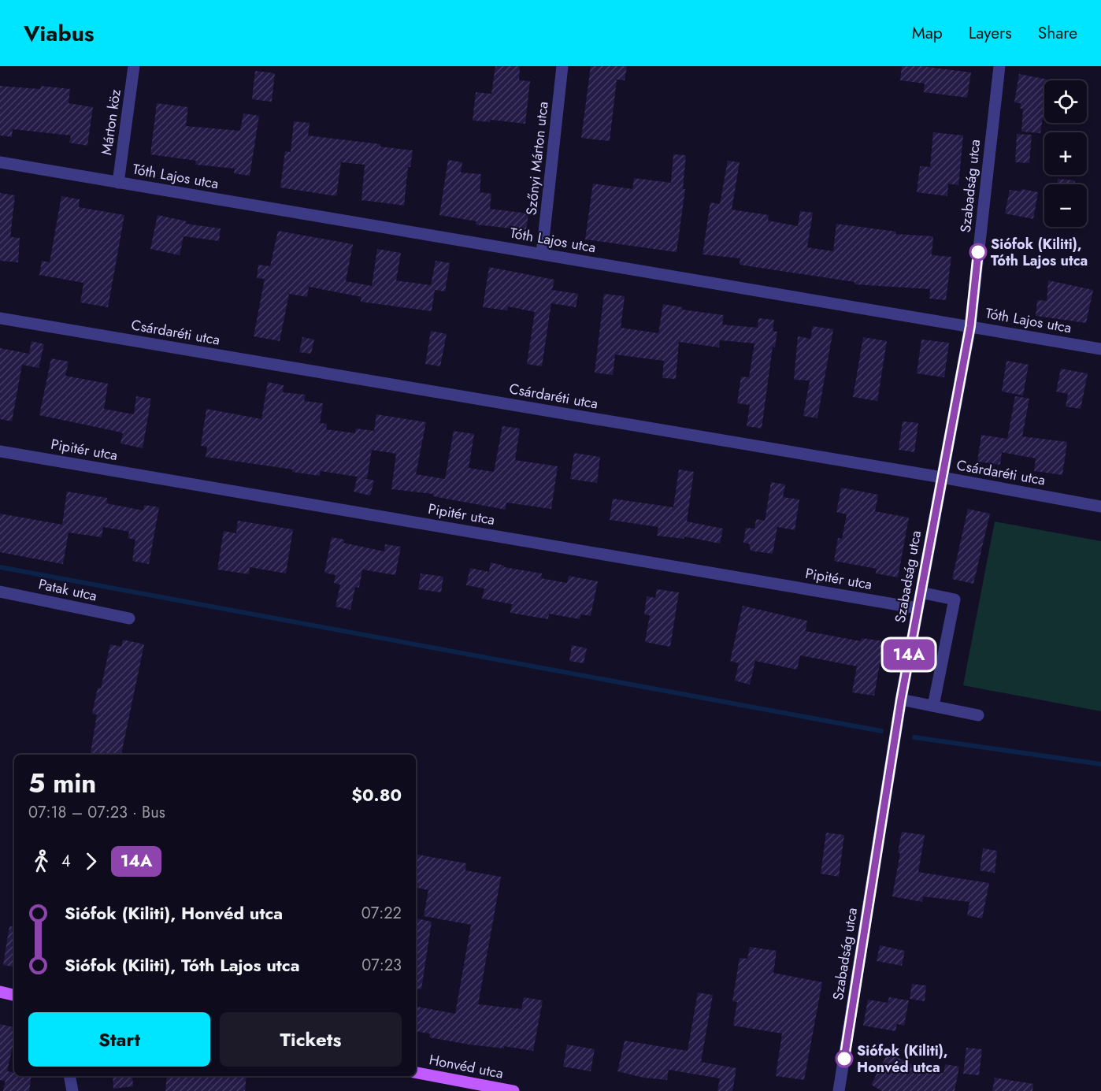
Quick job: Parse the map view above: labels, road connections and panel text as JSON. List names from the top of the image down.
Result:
{
  "streets": {
    "main road": ["Honvéd utca"],
    "street": [
      "Márton köz",
      "Szőnyi Márton utca",
      "Tóth Lajos utca",
      "Szabadság utca",
      "Csárdaréti utca",
      "Pipitér utca",
      "Patak utca"
    ]
  },
  "crossings": [
    ["Márton köz", "Tóth Lajos utca"],
    ["Szőnyi Márton utca", "Tóth Lajos utca"],
    ["Tóth Lajos utca", "Szabadság utca"],
    ["Szabadság utca", "Csárdaréti utca"],
    ["Szabadság utca", "Pipitér utca"]
  ],
  "places": ["Siófok (Kiliti), Tóth Lajos utca", "Siófok (Kiliti), Honvéd utca"],
  "lines": ["bus line 14A"],
  "page": {
    "header": "Viabus",
    "nav": ["Map", "Layers", "Share"],
    "on_map": "14A",
    "map_buttons": ["+", "−"],
    "heading": ["5 min", "07:18 – 07:23 · Bus", "$0.80"],
    "legs": ["4", "14A"],
    "list": [
      {
        "name": "Siófok (Kiliti), Honvéd utca",
        "value": "07:22"
      },
      {
        "name": "Siófok (Kiliti), Tóth Lajos utca",
        "value": "07:23"
      }
    ],
    "buttons": ["Start", "Tickets"]
  }
}
